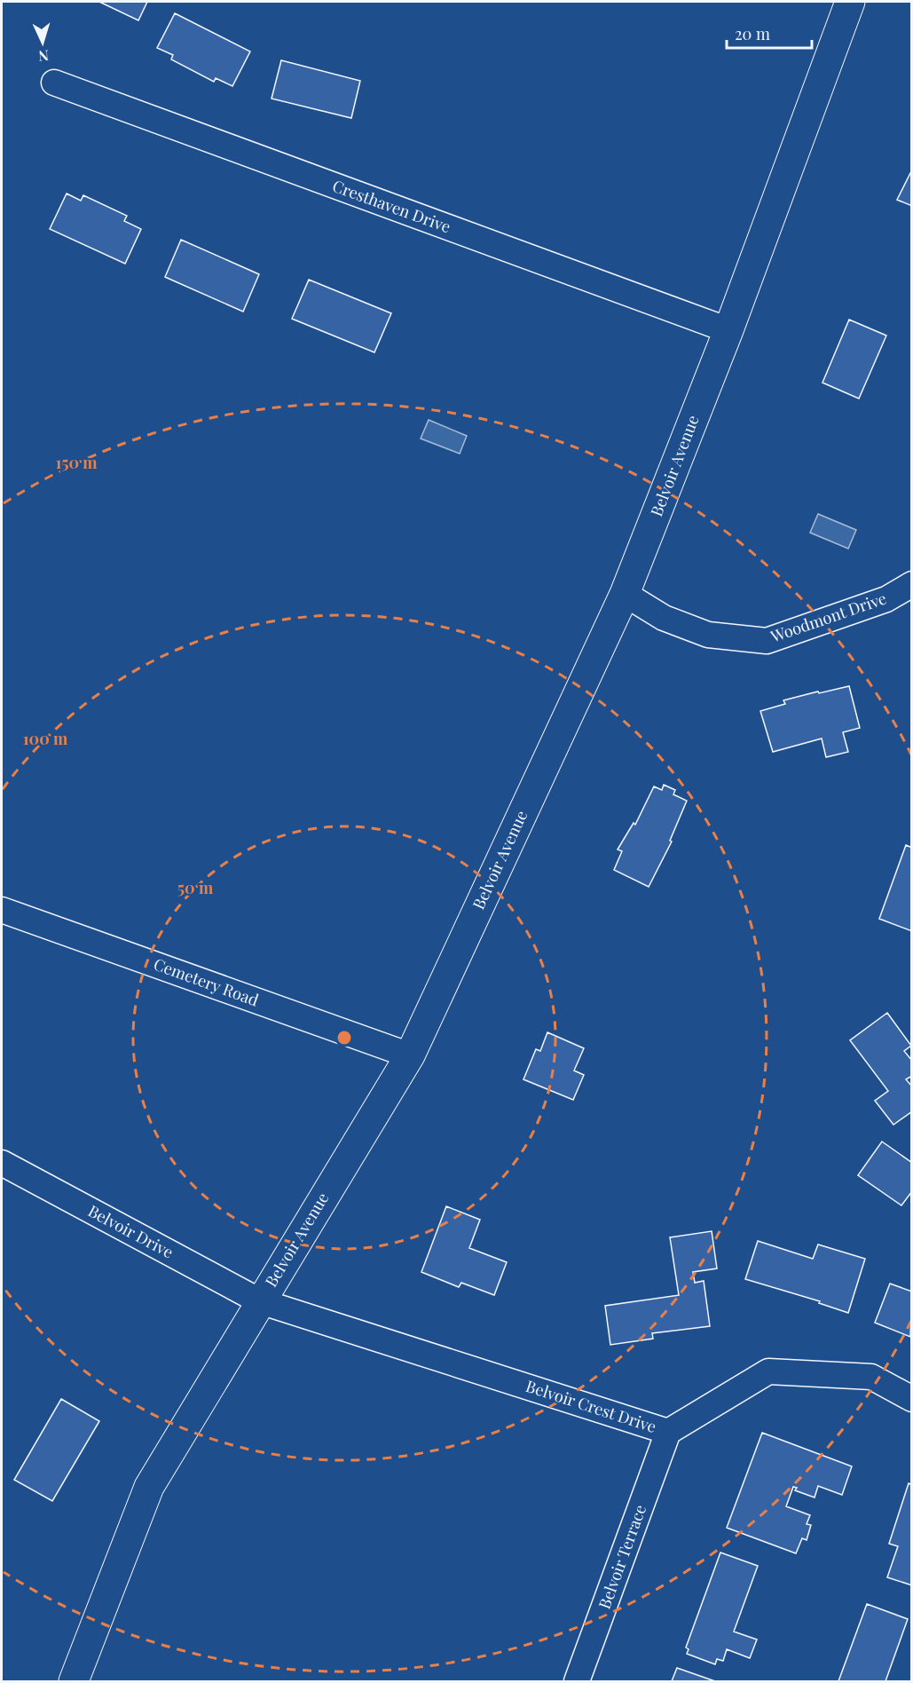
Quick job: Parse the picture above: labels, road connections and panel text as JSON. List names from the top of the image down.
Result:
{
  "streets": {
    "street": [
      "Cresthaven Drive",
      "Belvoir Avenue",
      "Woodmont Drive",
      "Cemetery Road",
      "Belvoir Drive",
      "Belvoir Crest Drive",
      "Belvoir Terrace"
    ]
  },
  "crossings": [
    ["Cresthaven Drive", "Belvoir Avenue"],
    ["Belvoir Avenue", "Woodmont Drive"],
    ["Belvoir Avenue", "Cemetery Road"],
    ["Belvoir Avenue", "Belvoir Drive"],
    ["Belvoir Avenue", "Belvoir Crest Drive"],
    ["Belvoir Drive", "Belvoir Crest Drive"],
    ["Belvoir Crest Drive", "Belvoir Terrace"]
  ],
  "scale_bar": "20 m",
  "north": "bottom",
  "rings": ["150 m", "100 m", "50 m"]
}
